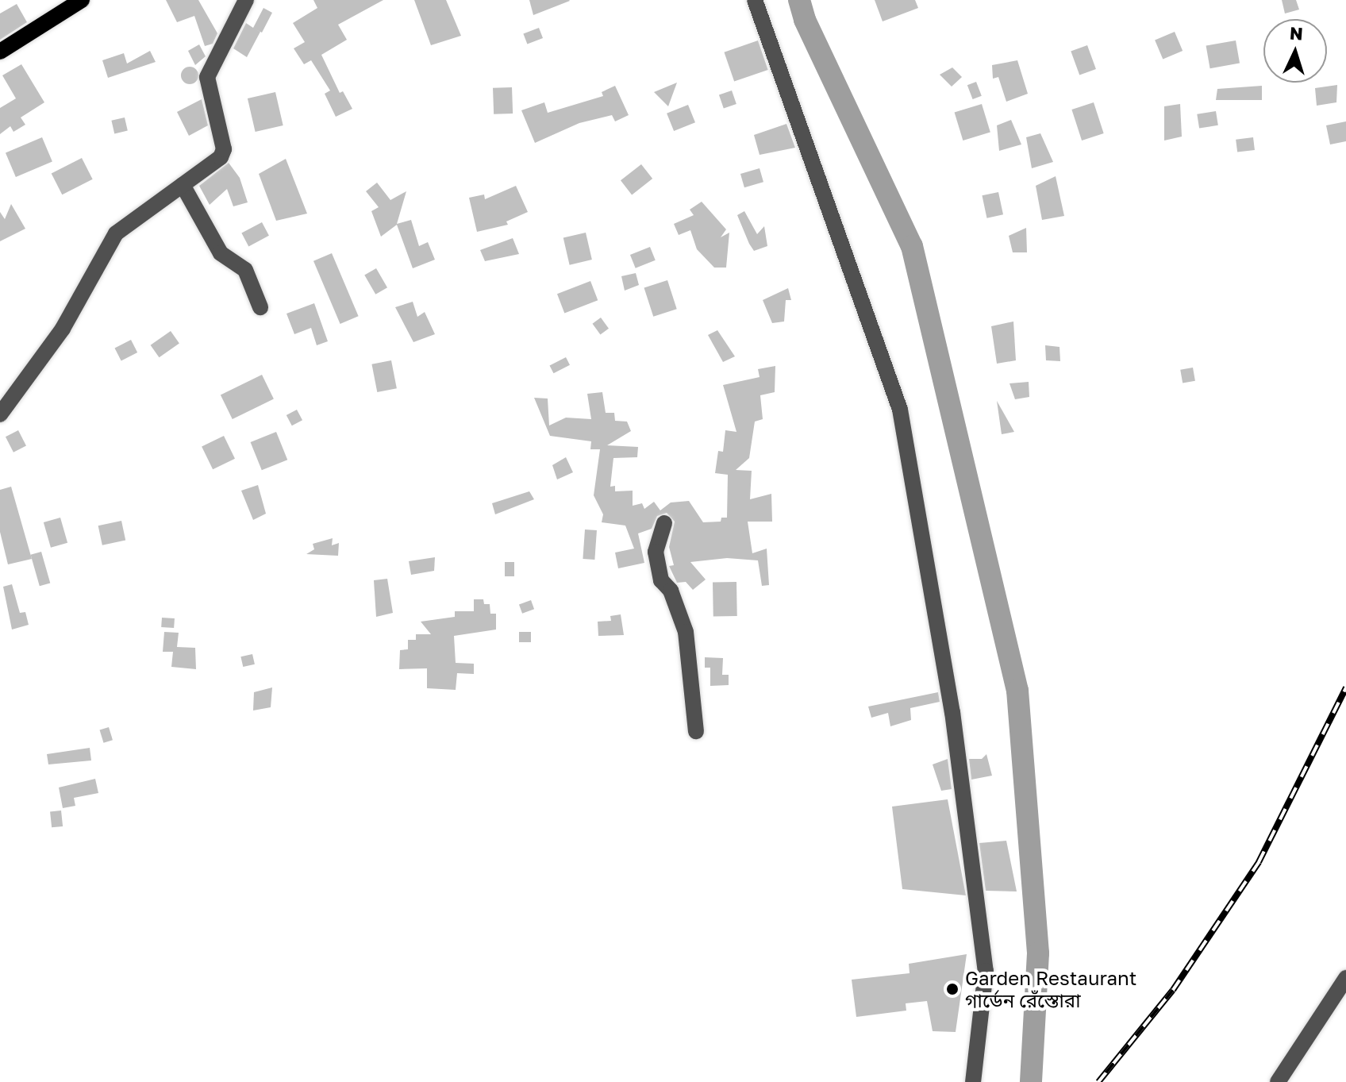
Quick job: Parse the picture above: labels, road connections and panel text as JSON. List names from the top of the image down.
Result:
{
  "places": ["Garden Restaurant গার্ডেন রেঁস্তোরা"],
  "north": "top"
}
